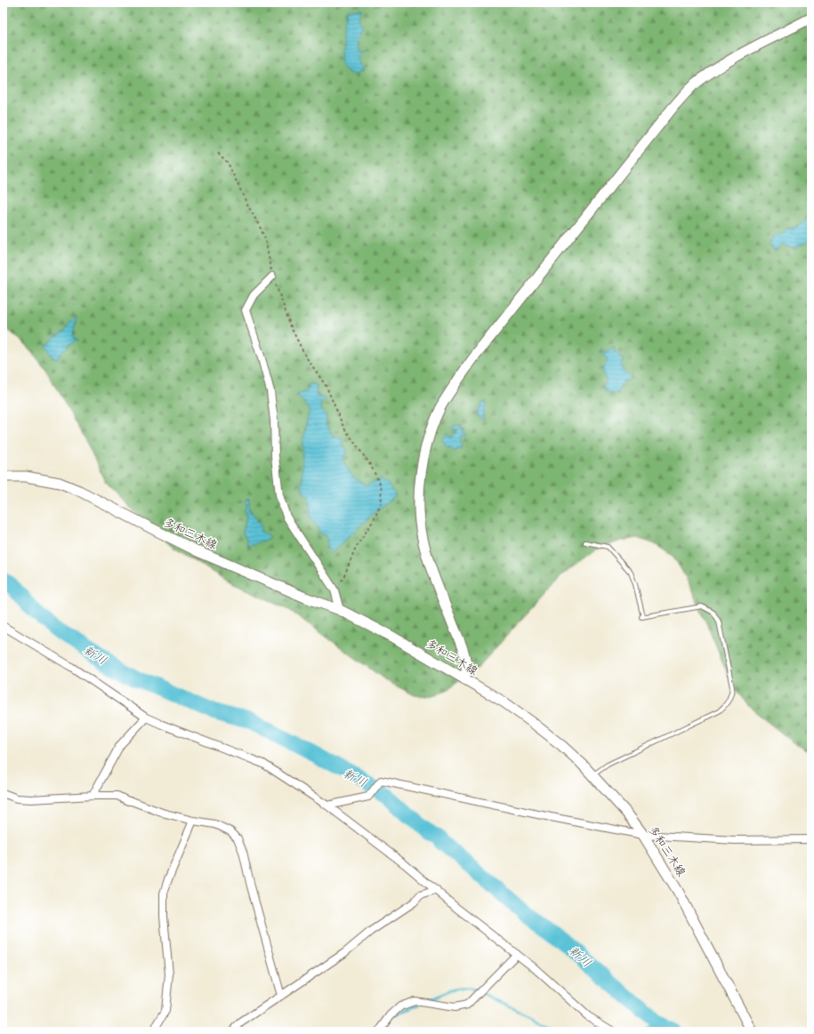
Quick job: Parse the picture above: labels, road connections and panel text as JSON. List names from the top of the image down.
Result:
{
  "streets": {
    "main road": ["多和三木線"]
  },
  "water": ["新川"]
}
